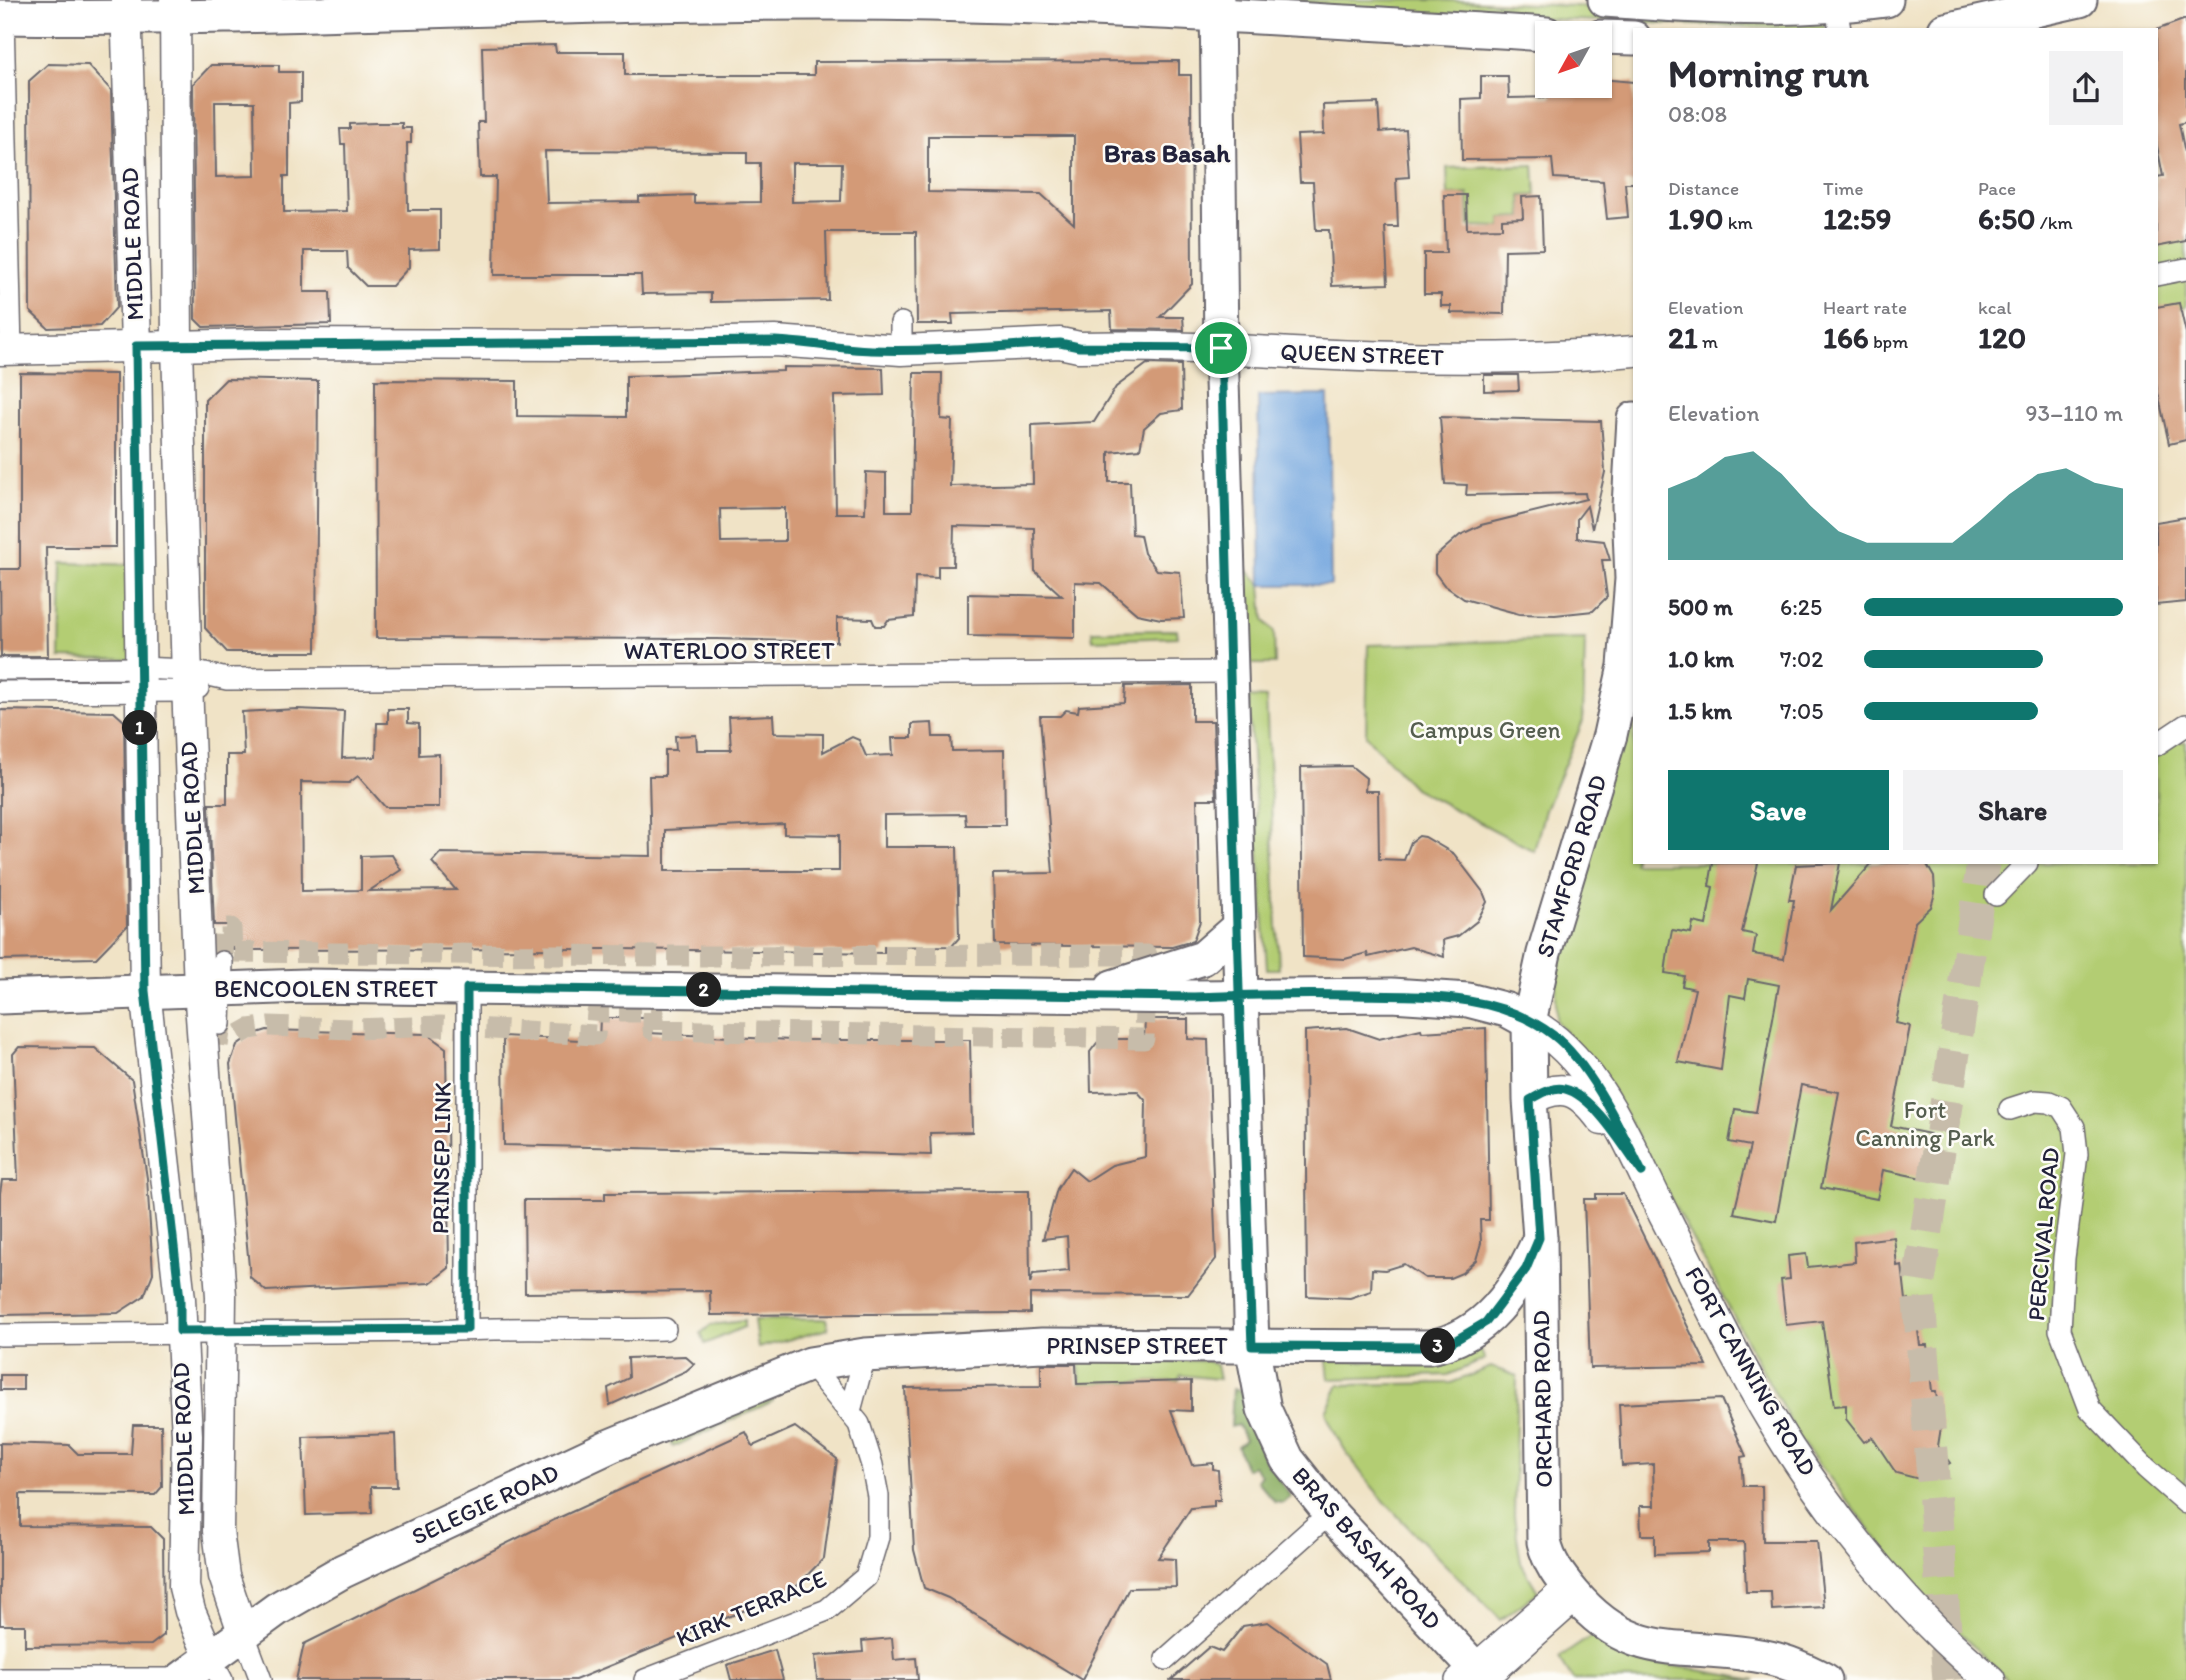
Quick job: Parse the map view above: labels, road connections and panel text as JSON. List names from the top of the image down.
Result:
{
  "streets": {
    "main road": [
      "MIDDLE ROAD",
      "QUEEN STREET",
      "STAMFORD ROAD",
      "BENCOOLEN STREET",
      "PRINSEP STREET",
      "FORT CANNING ROAD",
      "ORCHARD ROAD",
      "SELEGIE ROAD",
      "BRAS BASAH ROAD"
    ],
    "street": [
      "WATERLOO STREET",
      "PRINSEP LINK",
      "PERCIVAL ROAD",
      "KIRK TERRACE"
    ]
  },
  "crossings": [
    ["MIDDLE ROAD", "QUEEN STREET"],
    ["MIDDLE ROAD", "WATERLOO STREET"],
    ["MIDDLE ROAD", "BENCOOLEN STREET"],
    ["MIDDLE ROAD", "SELEGIE ROAD"],
    ["QUEEN STREET", "BRAS BASAH ROAD"],
    ["WATERLOO STREET", "BRAS BASAH ROAD"],
    ["STAMFORD ROAD", "BENCOOLEN STREET"],
    ["STAMFORD ROAD", "FORT CANNING ROAD"],
    ["STAMFORD ROAD", "ORCHARD ROAD"],
    ["BENCOOLEN STREET", "PRINSEP LINK"],
    ["BENCOOLEN STREET", "FORT CANNING ROAD"],
    ["BENCOOLEN STREET", "ORCHARD ROAD"],
    ["BENCOOLEN STREET", "BRAS BASAH ROAD"],
    ["PRINSEP STREET", "ORCHARD ROAD"],
    ["PRINSEP STREET", "SELEGIE ROAD"],
    ["PRINSEP STREET", "BRAS BASAH ROAD"],
    ["PRINSEP STREET", "KIRK TERRACE"],
    ["FORT CANNING ROAD", "ORCHARD ROAD"],
    ["SELEGIE ROAD", "KIRK TERRACE"]
  ],
  "districts": ["Bras Basah"],
  "parks": ["Campus Green", "Fort Canning Park"],
  "north": "bottom left",
  "page": {
    "heading": ["Morning run", "08:08"],
    "stats": [
      ["Distance", "1.90 km"],
      ["Time", "12:59"],
      ["Pace", "6:50 /km"],
      ["Elevation", "21 m"],
      ["Heart rate", "166 bpm"],
      ["kcal", "120"]
    ],
    "chart": ["Elevation", "93–110 m"],
    "list": [
      {
        "name": "500 m",
        "note": "6:25"
      },
      {
        "name": "1.0 km",
        "note": "7:02"
      },
      {
        "name": "1.5 km",
        "note": "7:05"
      }
    ],
    "pins": ["1", "2", "3"],
    "buttons": ["Save", "Share"]
  }
}
